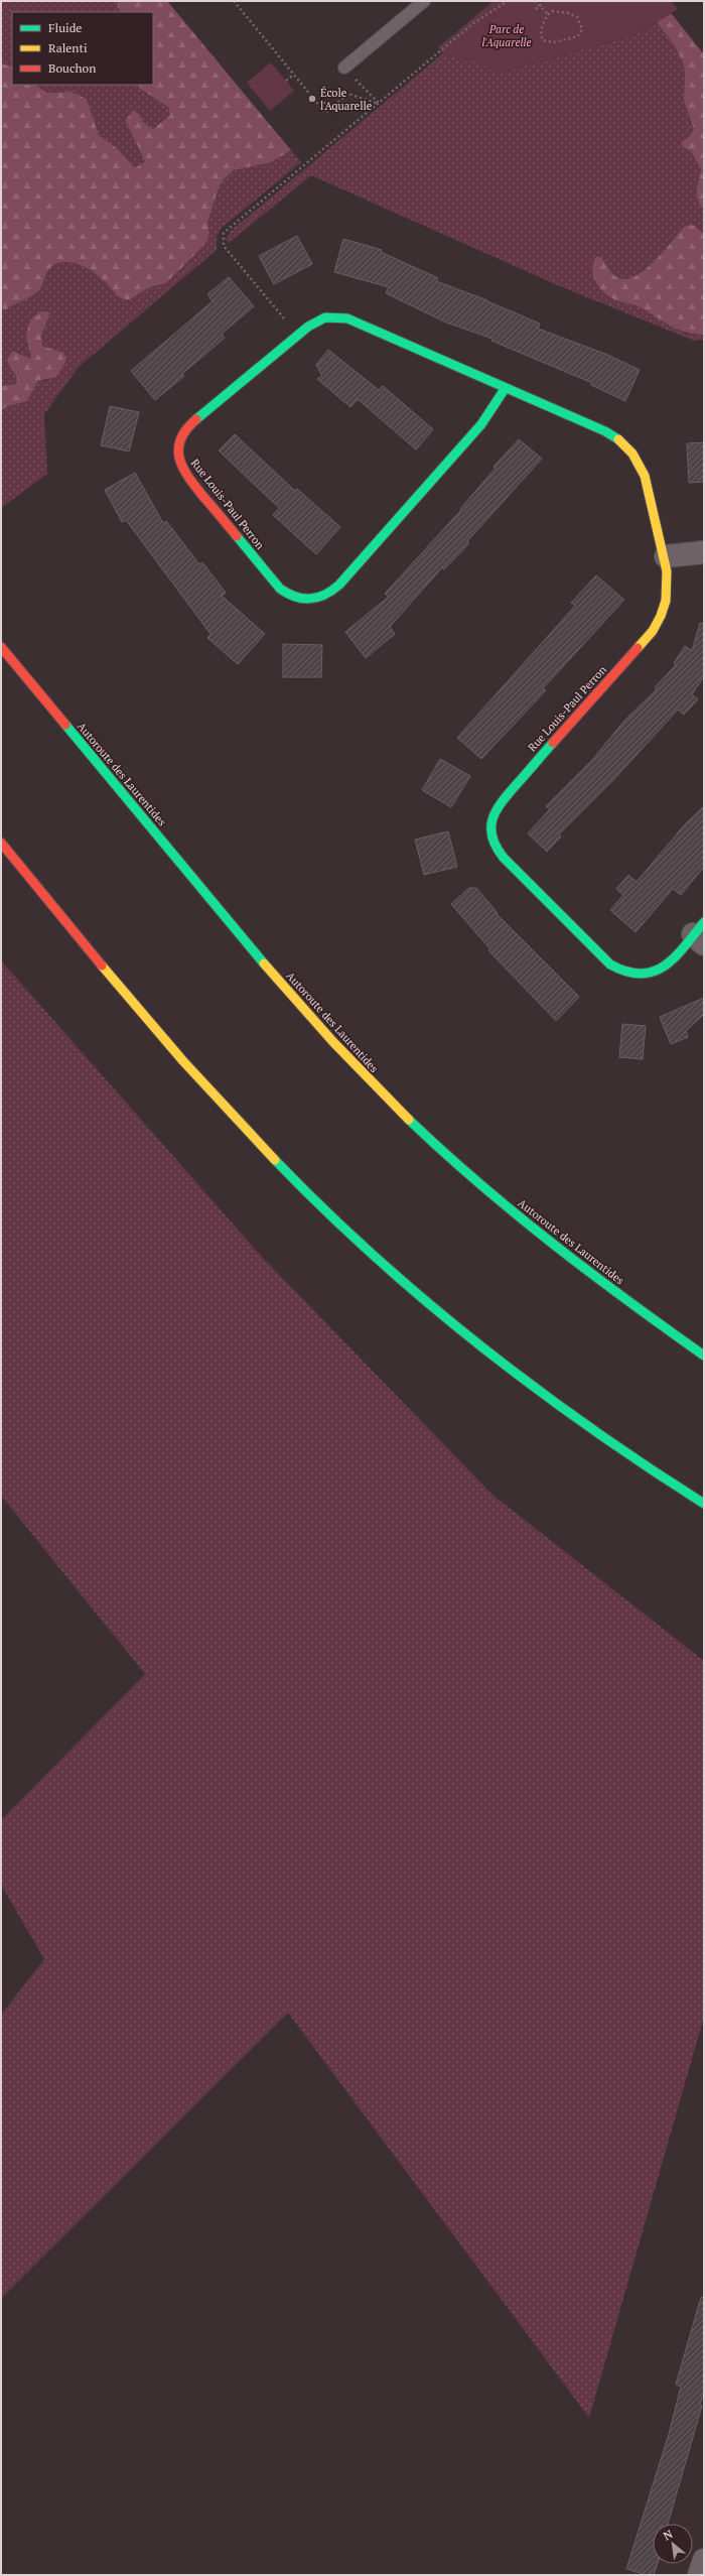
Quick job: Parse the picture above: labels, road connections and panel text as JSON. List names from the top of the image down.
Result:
{
  "streets": {
    "main road": ["Rue Louis-Paul Perron", "Autoroute des Laurentides"]
  },
  "parks": ["Parc de l'Aquarelle"],
  "places": ["École l'Aquarelle"],
  "legend": ["Fluide", "Ralenti", "Bouchon"],
  "north": "top left"
}
